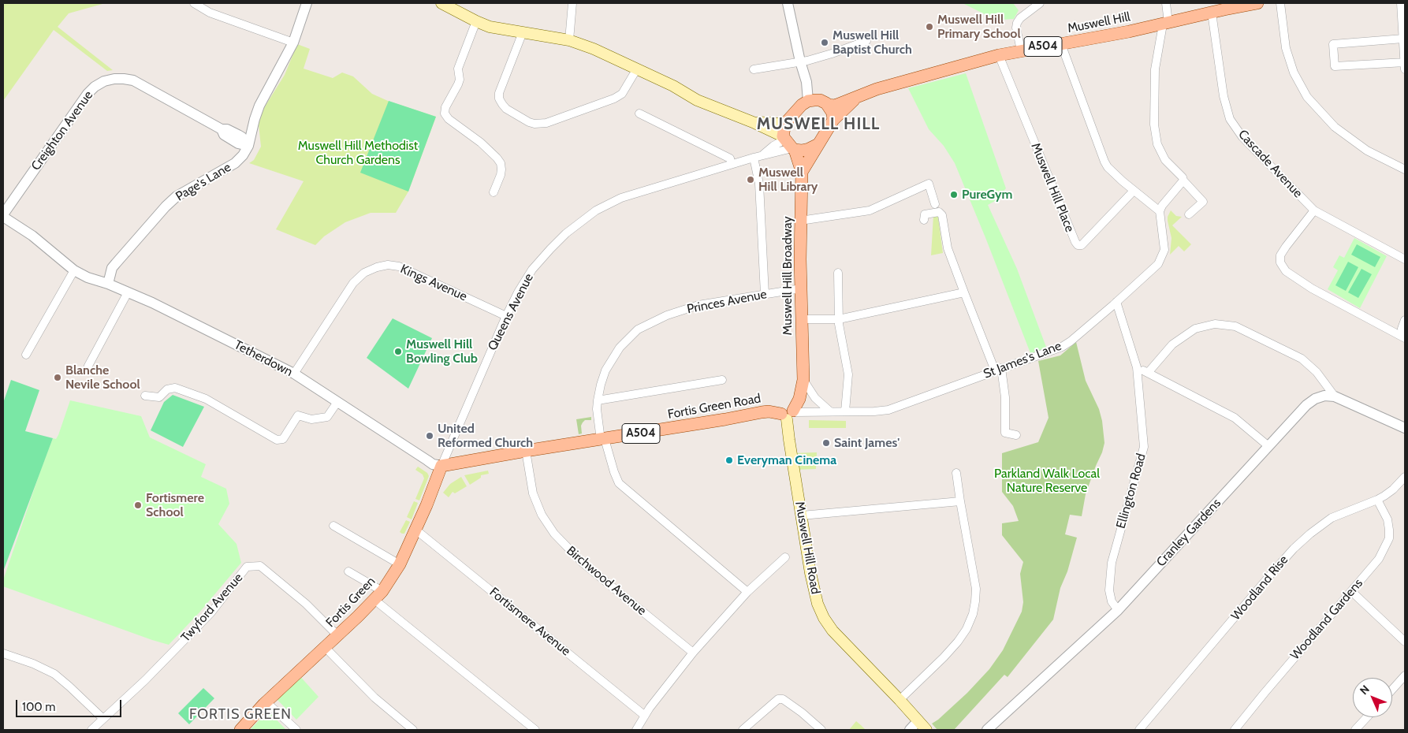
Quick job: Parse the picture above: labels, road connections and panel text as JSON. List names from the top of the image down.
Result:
{
  "streets": {
    "main road": [
      "Muswell Hill",
      "A504",
      "Muswell Hill Broadway",
      "Fortis Green Road",
      "Muswell Hill Road",
      "Fortis Green"
    ],
    "street": [
      "Creighton Avenue",
      "Cascade Avenue",
      "Page's Lane",
      "Muswell Hill Place",
      "Kings Avenue",
      "Princes Avenue",
      "Queens Avenue",
      "Tetherdown",
      "St James's Lane",
      "Ellington Road",
      "Cranley Gardens",
      "Birchwood Avenue",
      "Woodland Rise",
      "Twyford Avenue",
      "Woodland Gardens",
      "Fortismere Avenue"
    ]
  },
  "crossings": [
    ["Muswell Hill", "A504"],
    ["Muswell Hill", "Cascade Avenue"],
    ["Muswell Hill", "Muswell Hill Place"],
    ["Muswell Hill", "Muswell Hill Broadway"],
    ["Muswell Hill", "Queens Avenue"],
    ["A504", "Muswell Hill Broadway"],
    ["A504", "Queens Avenue"],
    ["Creighton Avenue", "Page's Lane"],
    ["Creighton Avenue", "Tetherdown"],
    ["Page's Lane", "Tetherdown"],
    ["Muswell Hill Broadway", "Princes Avenue"],
    ["Muswell Hill Broadway", "Queens Avenue"],
    ["Muswell Hill Broadway", "St James's Lane"],
    ["Muswell Hill Broadway", "Fortis Green Road"],
    ["Muswell Hill Broadway", "Muswell Hill Road"],
    ["Kings Avenue", "Queens Avenue"],
    ["Kings Avenue", "Tetherdown"],
    ["Princes Avenue", "Fortis Green Road"],
    ["Queens Avenue", "Tetherdown"],
    ["Queens Avenue", "Fortis Green Road"],
    ["Queens Avenue", "Fortis Green"],
    ["Tetherdown", "Fortis Green Road"],
    ["Tetherdown", "Fortis Green"],
    ["St James's Lane", "Fortis Green Road"],
    ["St James's Lane", "Ellington Road"],
    ["St James's Lane", "Muswell Hill Road"],
    ["Fortis Green Road", "Muswell Hill Road"],
    ["Fortis Green Road", "Birchwood Avenue"],
    ["Fortis Green Road", "Fortis Green"],
    ["Ellington Road", "Cranley Gardens"],
    ["Woodland Rise", "Woodland Gardens"],
    ["Fortis Green", "Twyford Avenue"],
    ["Fortis Green", "Fortismere Avenue"]
  ],
  "districts": ["MUSWELL HILL", "FORTIS GREEN"],
  "parks": ["Muswell Hill Methodist Church Gardens", "Parkland Walk Local Nature Reserve"],
  "places": [
    "Muswell Hill Primary School",
    "Muswell Hill Baptist Church",
    "Muswell Hill Library",
    "PureGym",
    "Muswell Hill Bowling Club",
    "Blanche Nevile School",
    "United Reformed Church",
    "Saint James'",
    "Everyman Cinema",
    "Fortismere School"
  ],
  "scale_bar": "100 m",
  "north": "top left"
}
